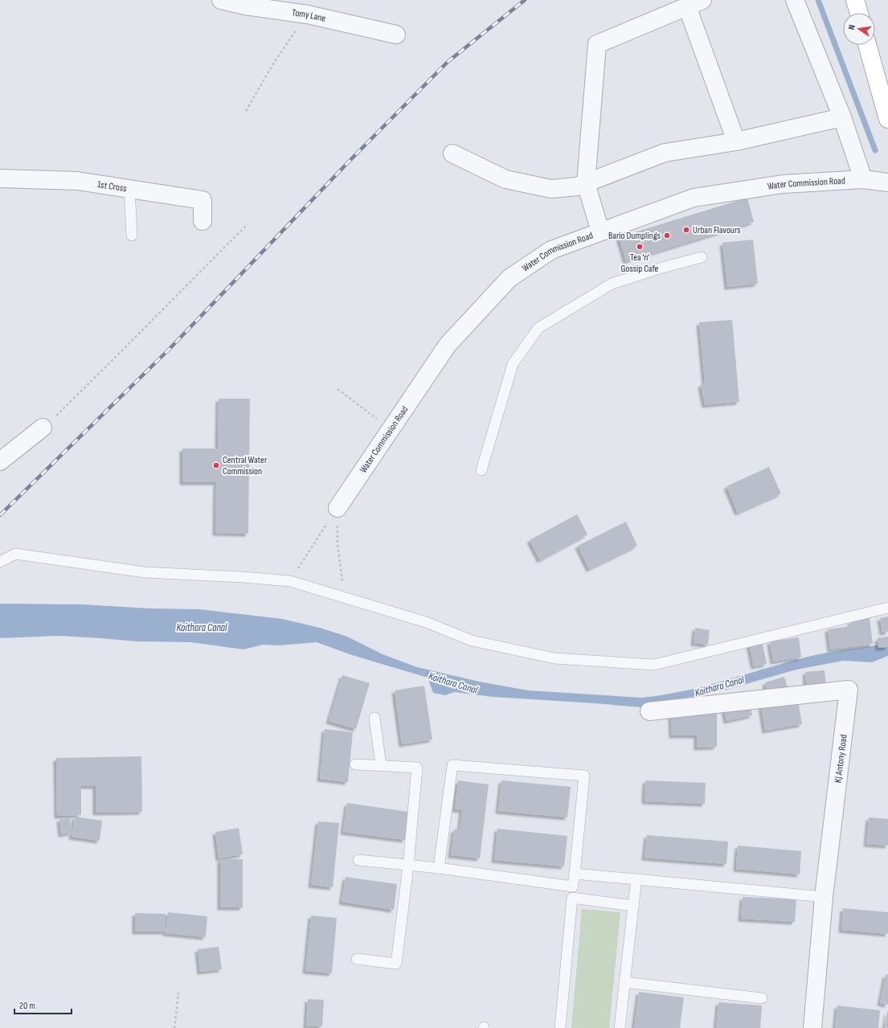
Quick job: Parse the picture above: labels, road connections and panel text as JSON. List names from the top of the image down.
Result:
{
  "streets": {
    "street": [
      "Tomy Lane",
      "Water Commission Road",
      "1st Cross",
      "KJ Antony Road"
    ]
  },
  "water": ["Koithara Canal"],
  "places": [
    "Urban Flavours",
    "Bario Dumplings",
    "Tea 'n' Gossip Cafe",
    "Central Water Commission"
  ],
  "scale_bar": "20 m",
  "north": "left"
}
